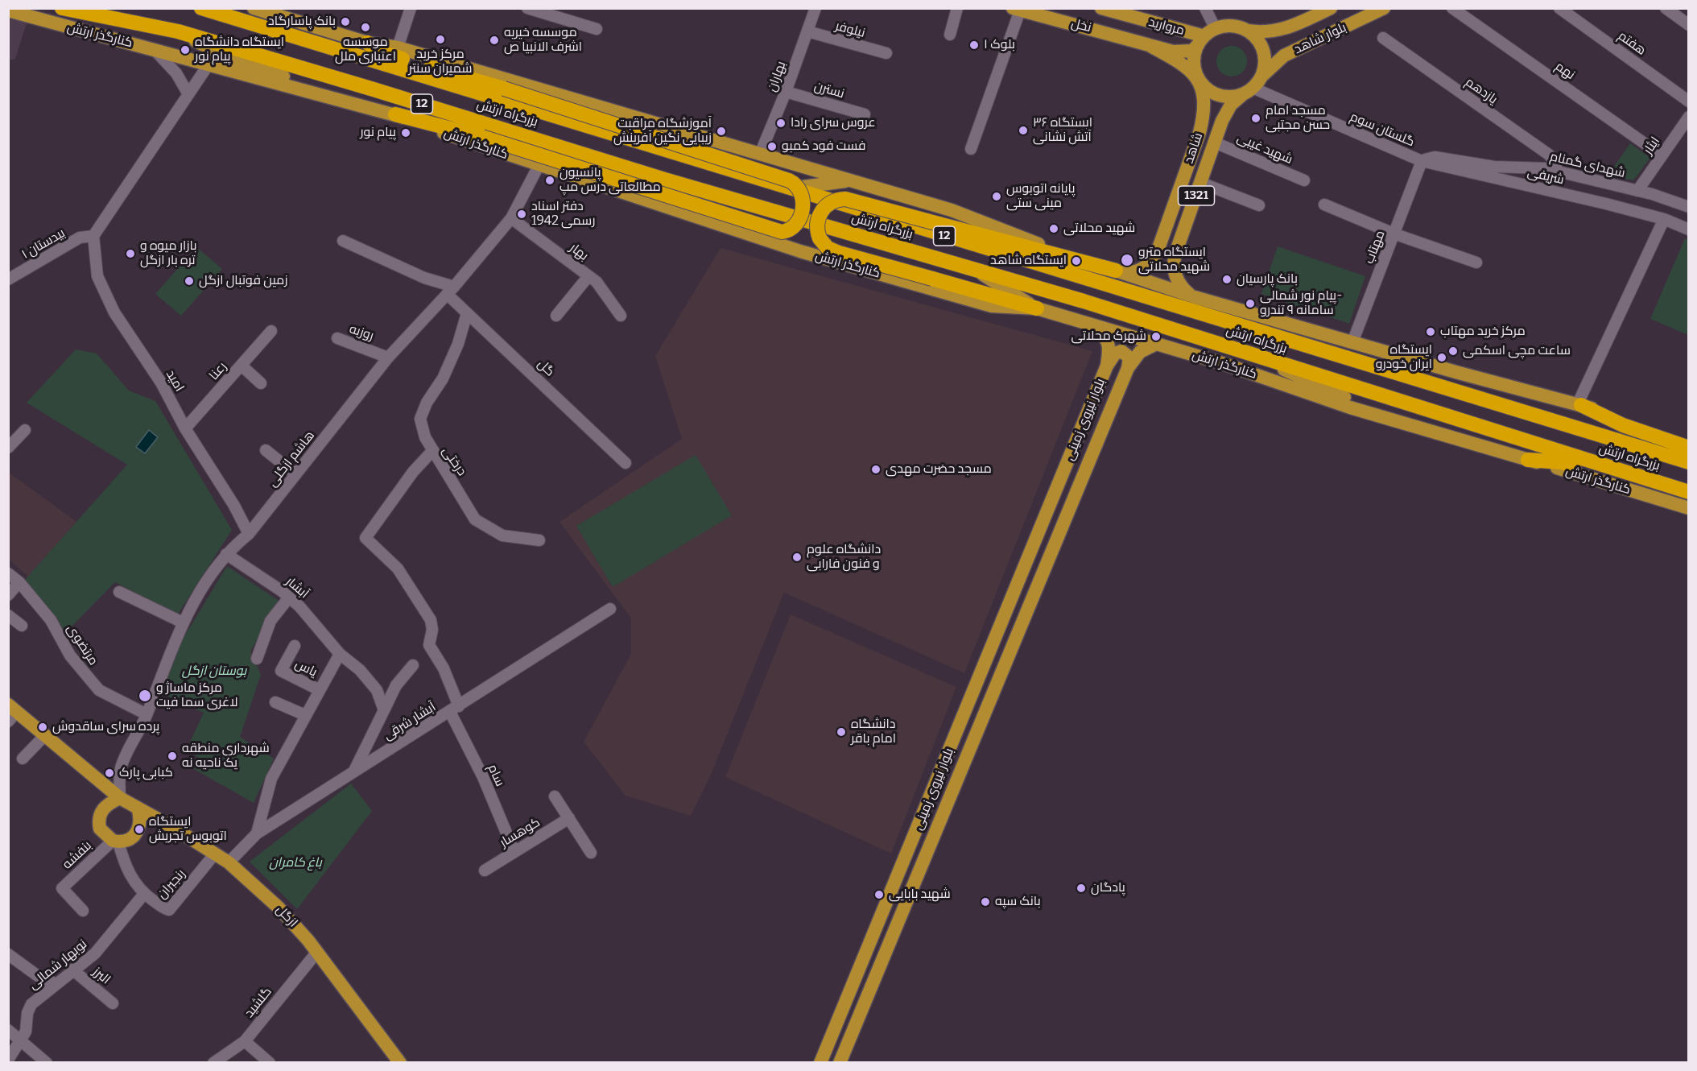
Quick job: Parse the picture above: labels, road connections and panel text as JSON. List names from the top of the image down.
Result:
{
  "streets": {
    "highway": ["12", "بزرگراه ارتش"],
    "main road": [
      "نخل",
      "مروارید",
      "کنارگذر ارتش",
      "بلوار شاهد",
      "شاهد",
      "1321",
      "بلوار نیروی زمینی",
      "ازگل"
    ],
    "street": [
      "نیلوفر",
      "هفتم",
      "نهم",
      "بهاران",
      "نسترن",
      "یازدهم",
      "گلستان سوم",
      "ایثار",
      "شهید غیبی",
      "شهدای گمنام",
      "شریفی",
      "بیدستان ۱",
      "مهتاب",
      "بهار",
      "روزبه",
      "گل",
      "رعنا",
      "امید",
      "هاشم ازگلی",
      "درختی",
      "آبشار",
      "مرتضوی",
      "یاس",
      "آبشار شرقی",
      "سام",
      "کوهسار",
      "بنفشه",
      "رنجبران",
      "نوبهار شمالی",
      "البرز",
      "گلشید"
    ]
  },
  "crossings": [
    ["مروارید", "بلوار شاهد"],
    ["مروارید", "گلستان سوم"],
    ["مروارید", "شاهد"],
    ["نیلوفر", "بهاران"],
    ["کنارگذر ارتش", "بلوار نیروی زمینی"],
    ["کنارگذر ارتش", "هاشم ازگلی"],
    ["بلوار شاهد", "گلستان سوم"],
    ["بلوار شاهد", "شاهد"],
    ["نهم", "ایثار"],
    ["بهاران", "نسترن"],
    ["یازدهم", "شهدای گمنام"],
    ["گلستان سوم", "شاهد"],
    ["گلستان سوم", "شهدای گمنام"],
    ["گلستان سوم", "شریفی"],
    ["گلستان سوم", "مهتاب"],
    ["ایثار", "شهدای گمنام"],
    ["شاهد", "شهید غیبی"],
    ["شهدای گمنام", "شریفی"],
    ["شهدای گمنام", "مهتاب"],
    ["شریفی", "مهتاب"],
    ["بیدستان ۱", "امید"],
    ["بهار", "هاشم ازگلی"],
    ["روزبه", "هاشم ازگلی"],
    ["گل", "هاشم ازگلی"],
    ["رعنا", "امید"],
    ["امید", "هاشم ازگلی"],
    ["هاشم ازگلی", "آبشار"],
    ["هاشم ازگلی", "مرتضوی"],
    ["هاشم ازگلی", "بنفشه"],
    ["هاشم ازگلی", "رنجبران"],
    ["هاشم ازگلی", "ازگل"],
    ["درختی", "سام"],
    ["آبشار شرقی", "سام"],
    ["آبشار شرقی", "ازگل"],
    ["سام", "کوهسار"],
    ["بنفشه", "رنجبران"],
    ["بنفشه", "ازگل"],
    ["رنجبران", "ازگل"],
    ["رنجبران", "نوبهار شمالی"],
    ["ازگل", "گلشید"],
    ["نوبهار شمالی", "البرز"]
  ],
  "parks": ["بوستان ازگل", "باغ کامران"],
  "places": [
    "بانک پاسارگاد",
    "موسسه اعتباری ملل",
    "مرکز خرید شمیران سنتر",
    "موسسه خیریه اشرف الانبیا ص",
    "۱ بلوک",
    "ایستگاه دانشگاه پیام نور",
    "مسجد امام حسن مجتبی",
    "عروس سرای رادا",
    "ایستگاه ۳۶ آتش نشانی",
    "آموزشگاه مراقبت زیبایی نگین آفرینش",
    "پیام نور",
    "فست فود کمبو",
    "پانسیون مطالعاتی درس مپ",
    "پایانه اتوبوس مینی ستی",
    "دفتر اسناد رسمی 1942",
    "شهید محلاتی",
    "بازار میوه و تره بار ازگل",
    "ایستگاه مترو شهید محلاتی",
    "ایستگاه شاهد",
    "بانک پارسیان",
    "زمین فوتبال ازگل",
    "پیام نور شمالی- سامانه ۹ تندرو",
    "مرکز خرید مهتاب",
    "شهرک محلاتی",
    "ساعت مچی اسکمی",
    "ایستگاه ایران خودرو",
    "مسجد حضرت مهدی",
    "دانشگاه علوم و فنون فارابی",
    "مرکز ماساژ و لاغری سما فیت",
    "پرده سرای ساقدوش",
    "دانشگاه امام باقر",
    "شهرداری منطقه یک ناحیه نه",
    "کبابی پارک",
    "ایستگاه اتوبوس تجریش",
    "پادگان",
    "شهید بابایی",
    "بانک سپه"
  ]
}
